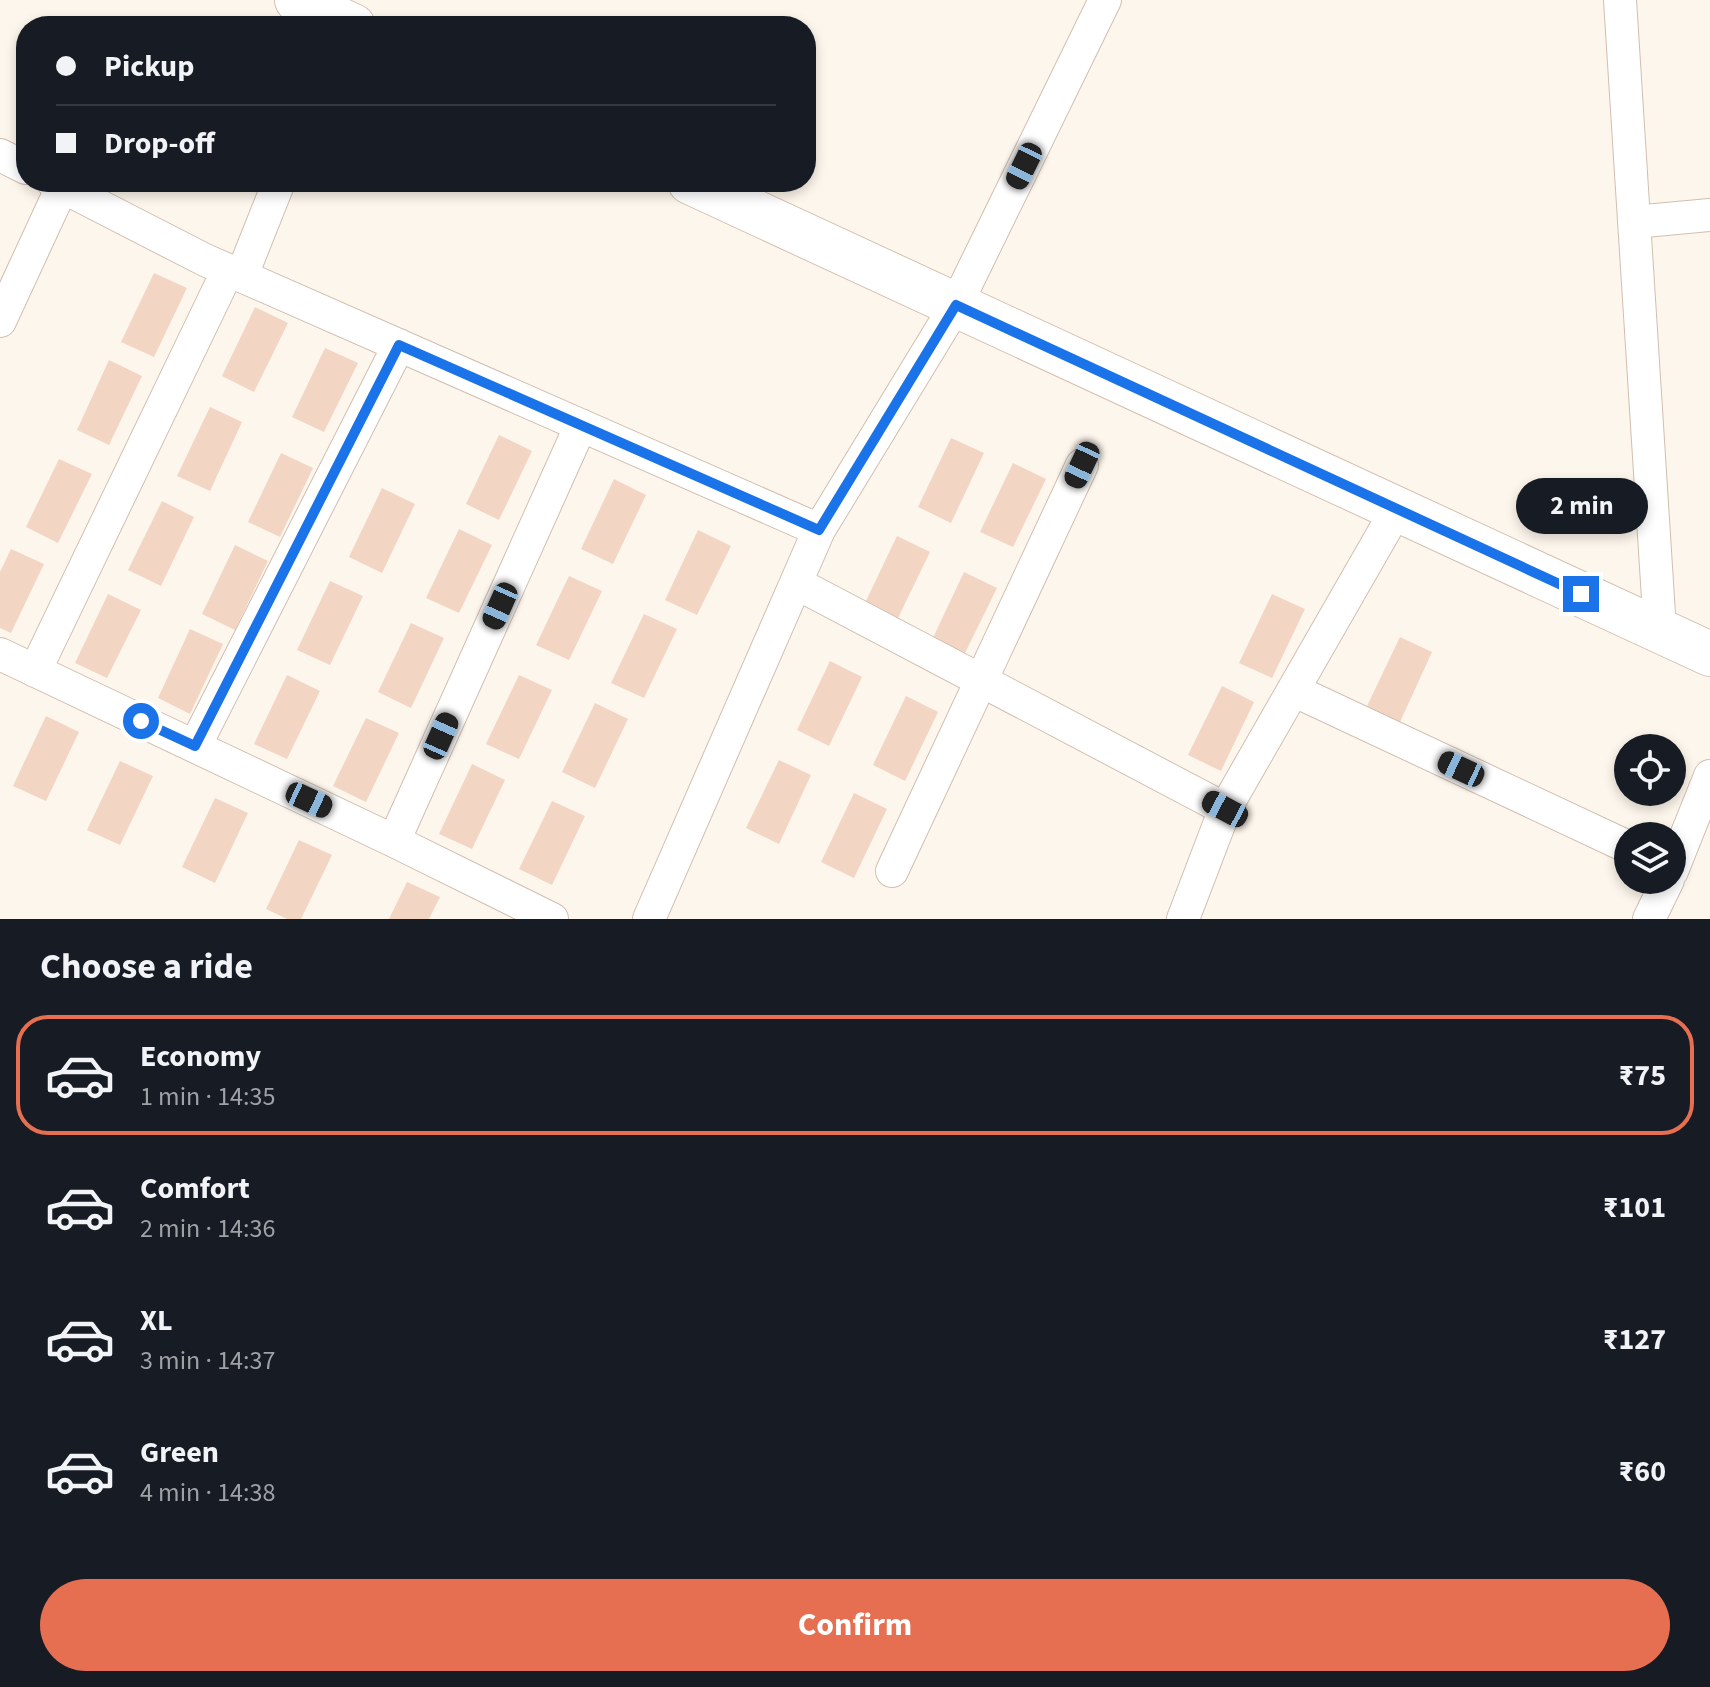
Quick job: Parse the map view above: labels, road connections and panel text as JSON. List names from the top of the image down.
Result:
{
  "page": {
    "banner": ["Pickup", "Drop-off"],
    "bubble": "2 min",
    "heading": "Choose a ride",
    "list": [
      {
        "name": "Economy",
        "note": "1 min · 14:35",
        "value": "₹75"
      },
      {
        "name": "Comfort",
        "note": "2 min · 14:36",
        "value": "₹101"
      },
      {
        "name": "XL",
        "note": "3 min · 14:37",
        "value": "₹127"
      },
      {
        "name": "Green",
        "note": "4 min · 14:38",
        "value": "₹60"
      }
    ],
    "buttons": "Confirm"
  }
}
